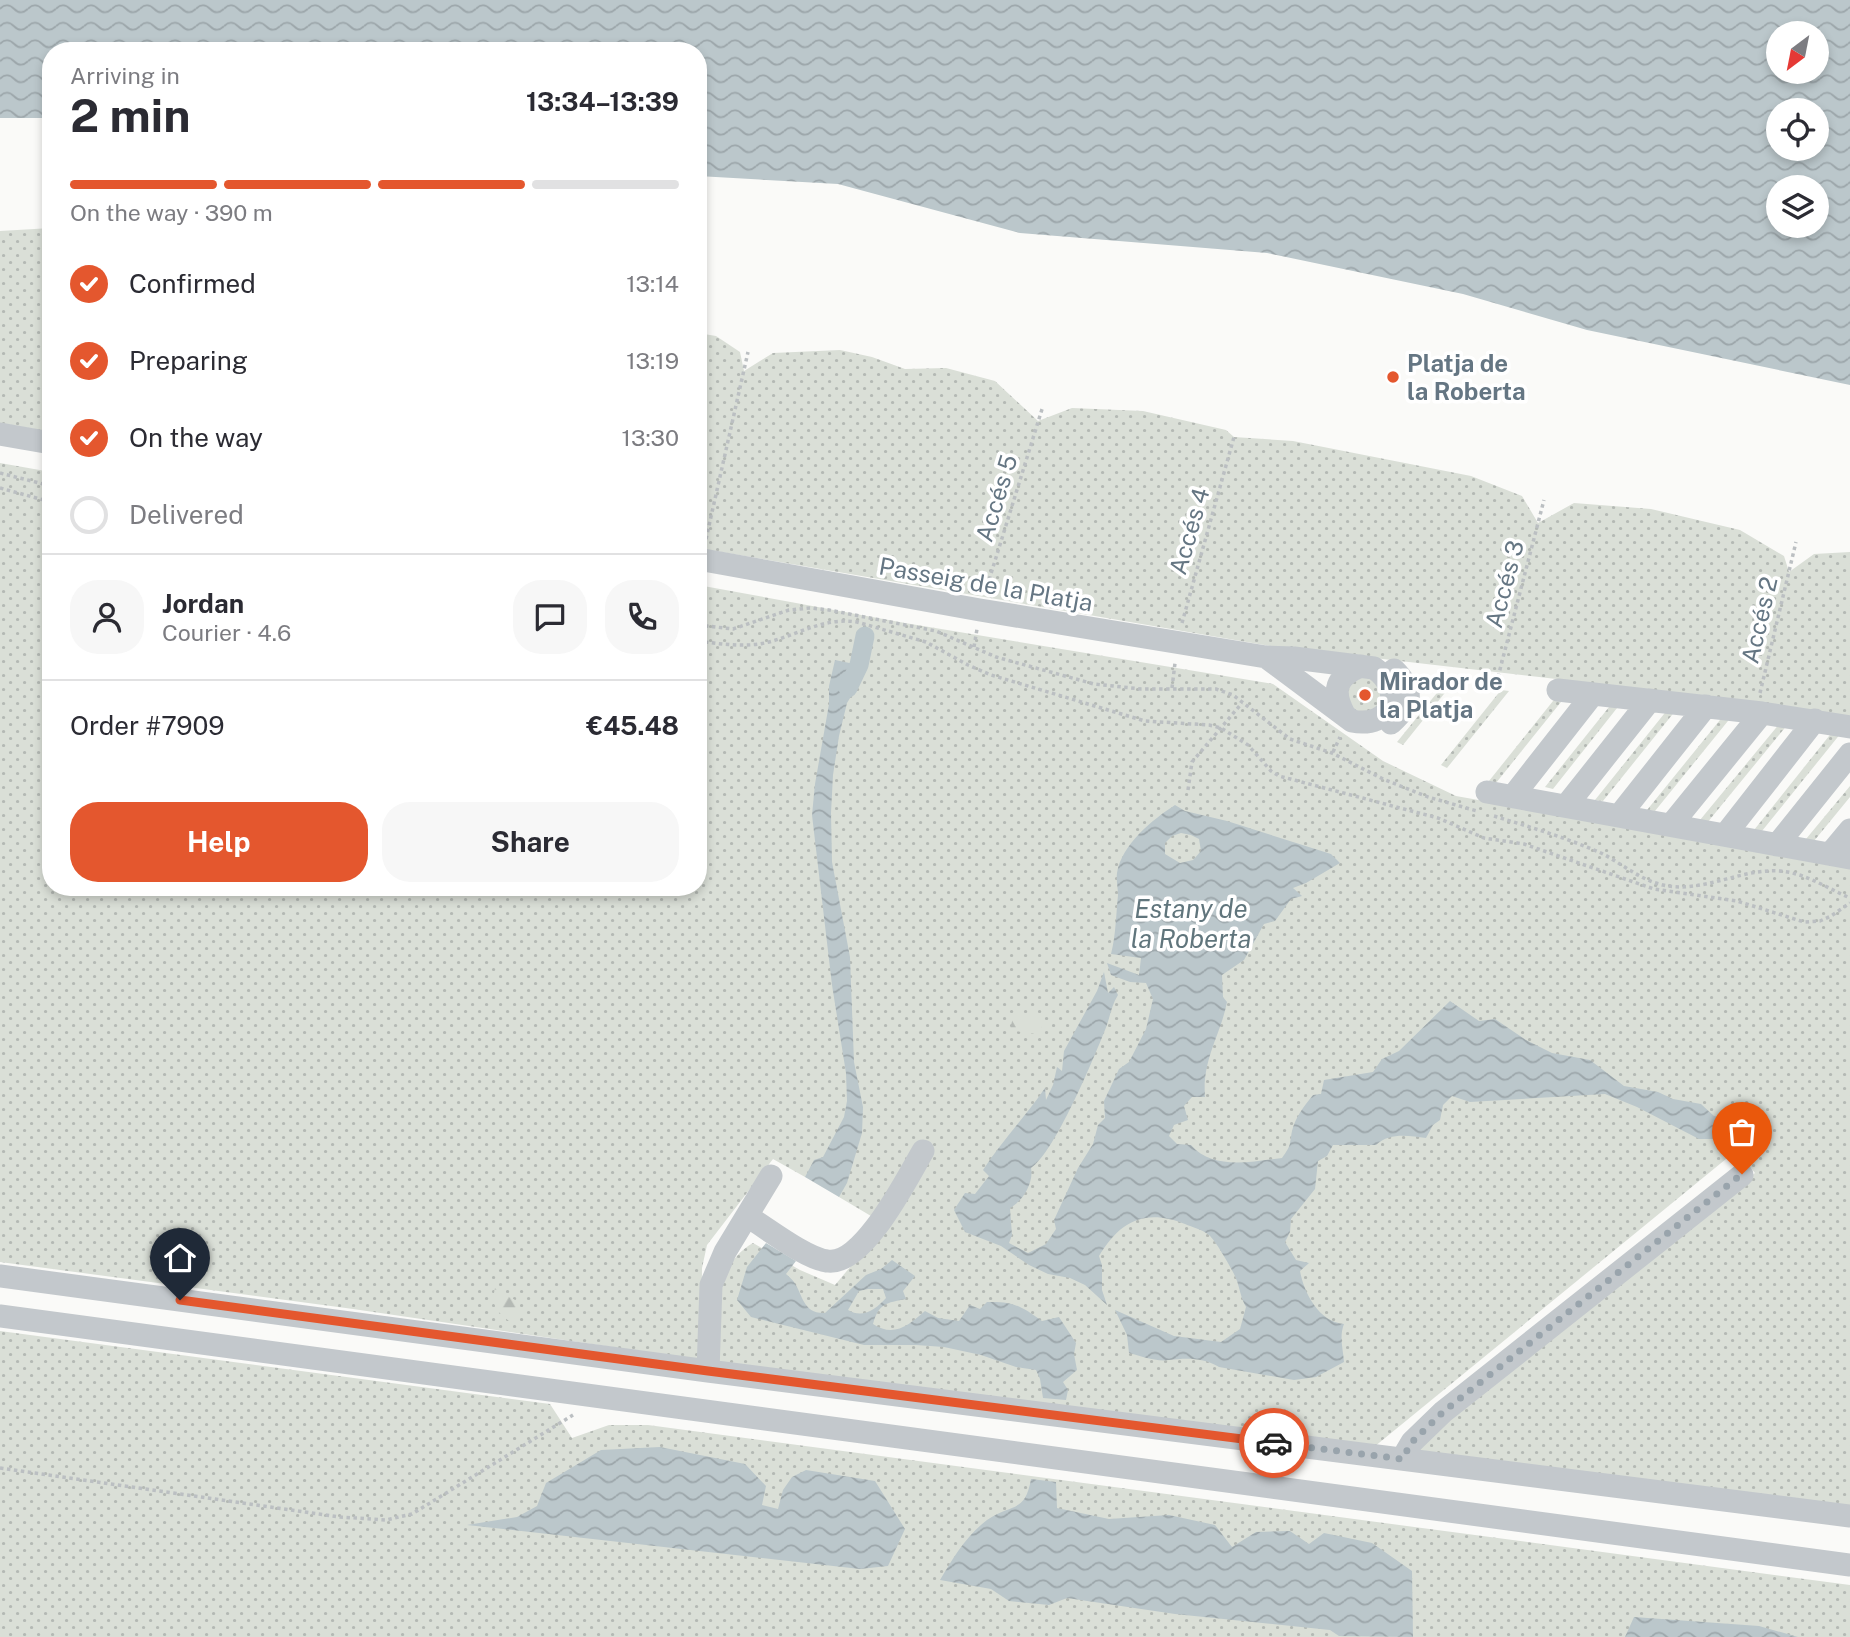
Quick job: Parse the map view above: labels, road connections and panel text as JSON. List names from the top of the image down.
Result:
{
  "streets": {
    "street": ["Passeig de la Platja"],
    "path": [
      "Accés 5",
      "Accés 4",
      "Accés 3",
      "Accés 2"
    ]
  },
  "water": ["Estany de la Roberta"],
  "places": ["Platja de la Roberta", "Mirador de la Platja"],
  "north": "bottom left",
  "page": {
    "heading": ["2 min", "Arriving in", "13:34–13:39"],
    "panel": [
      "Jordan",
      "Courier · 4.6",
      "Order #7909",
      "€45.48"
    ],
    "bar": "On the way · 390 m",
    "list": [
      ["Confirmed", "13:14"],
      ["Preparing", "13:19"],
      ["On the way", "13:30"],
      "Delivered"
    ],
    "buttons": ["Help", "Share"]
  }
}
